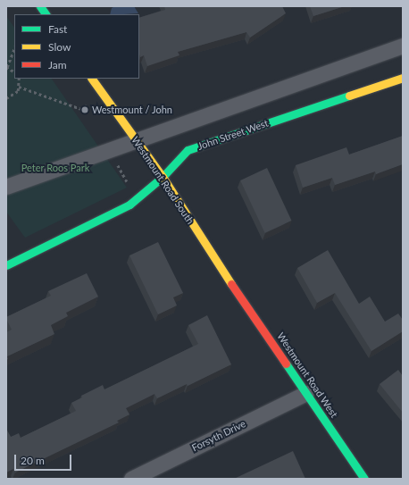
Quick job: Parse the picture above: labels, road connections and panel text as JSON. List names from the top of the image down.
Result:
{
  "streets": {
    "main road": ["John Street West", "Westmount Road South", "Westmount Road West"],
    "street": ["Forsyth Drive"]
  },
  "crossings": [
    ["John Street West", "Westmount Road South"],
    ["Westmount Road South", "Westmount Road West"],
    ["Westmount Road West", "Forsyth Drive"]
  ],
  "parks": ["Peter Roos Park"],
  "places": ["Westmount / John"],
  "legend": ["Fast", "Slow", "Jam"],
  "scale_bar": "20 m"
}
